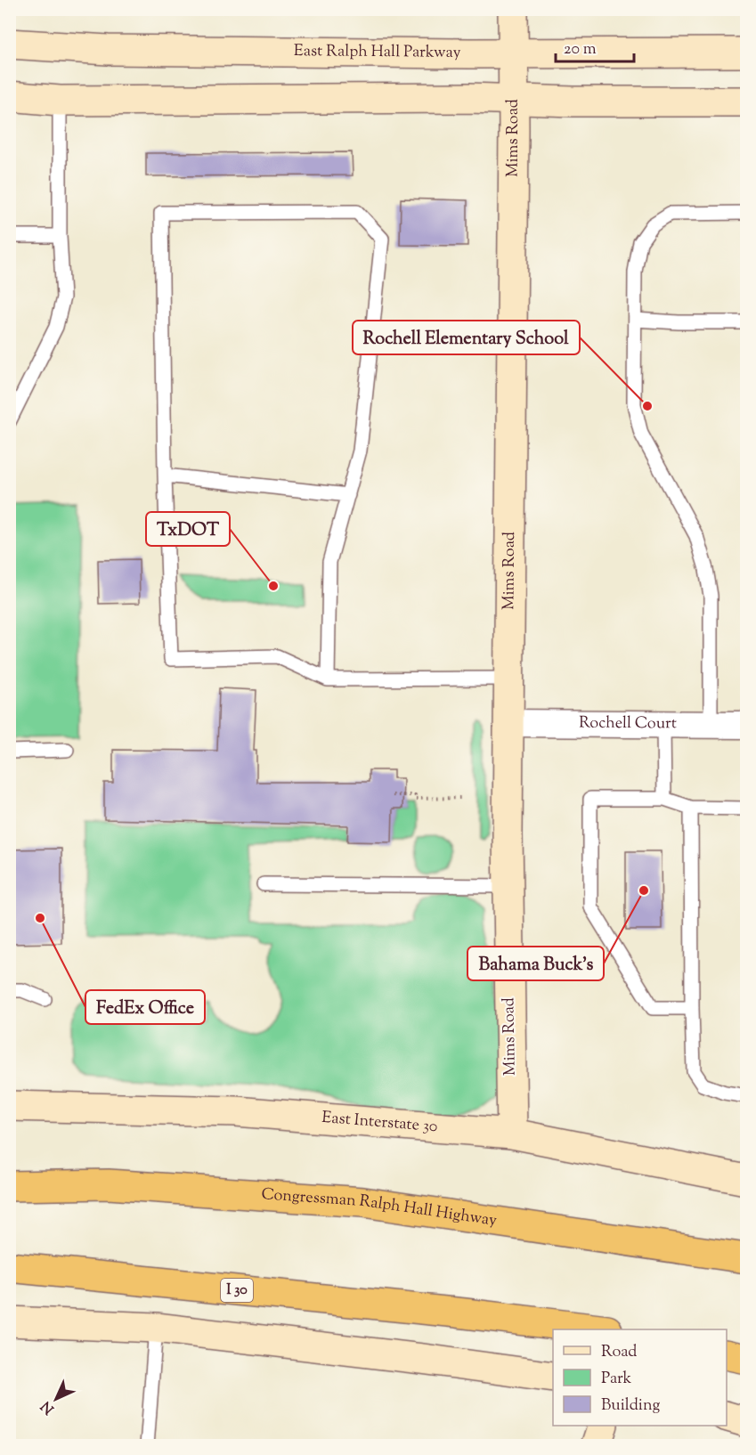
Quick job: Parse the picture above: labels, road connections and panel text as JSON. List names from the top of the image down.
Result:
{
  "streets": {
    "highway": ["Congressman Ralph Hall Highway", "I 30"],
    "main road": ["East Ralph Hall Parkway", "Mims Road", "East Interstate 30"],
    "street": ["Rochell Court"]
  },
  "crossings": [
    ["East Ralph Hall Parkway", "Mims Road"],
    ["Mims Road", "Rochell Court"],
    ["Mims Road", "East Interstate 30"]
  ],
  "places": [
    "Rochell Elementary School",
    "TxDOT",
    "Bahama Buck's",
    "FedEx Office"
  ],
  "legend": ["Road", "Park", "Building"],
  "scale_bar": "20 m",
  "north": "bottom left"
}
